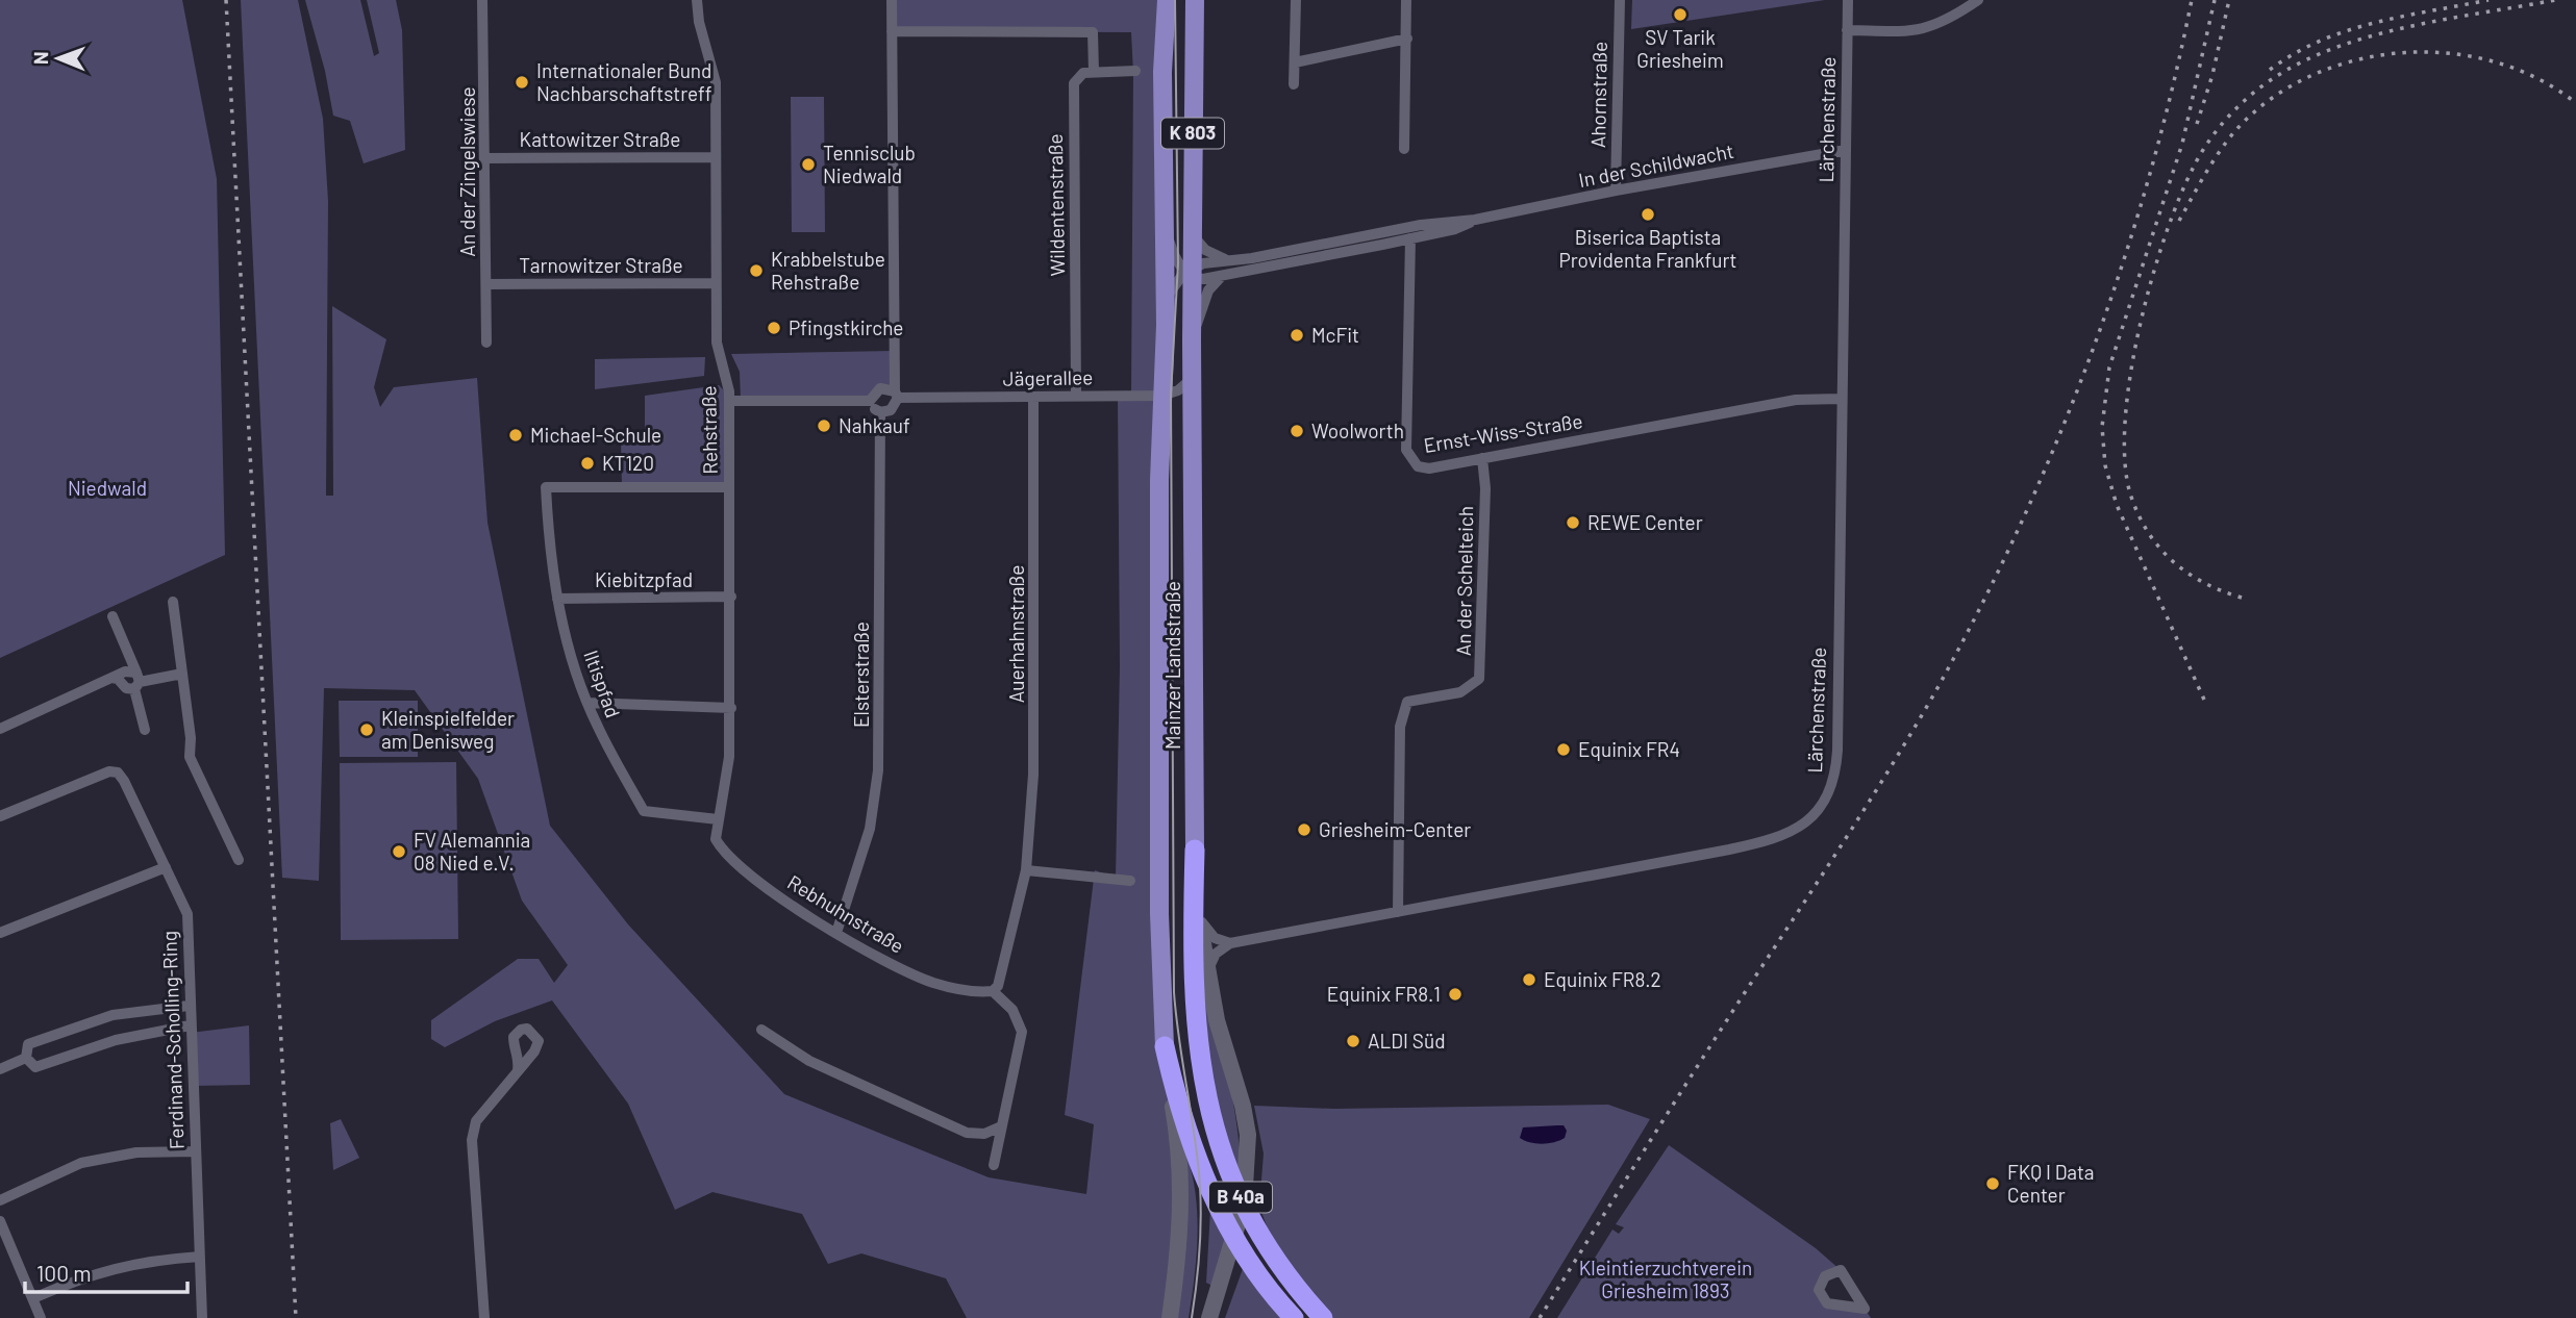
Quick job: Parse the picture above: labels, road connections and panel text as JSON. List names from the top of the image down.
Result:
{
  "streets": {
    "highway": ["B 40a"],
    "main road": ["K 803", "Mainzer Landstraße"],
    "street": [
      "Ahornstraße",
      "Lärchenstraße",
      "Kattowitzer Straße",
      "In der Schildwacht",
      "An der Zingelswiese",
      "Wildentenstraße",
      "Tarnowitzer Straße",
      "Jägerallee",
      "Rehstraße",
      "Ernst-Wiss-Straße",
      "Kiebitzpfad",
      "An der Schelteich",
      "Auerhahnstraße",
      "Elsterstraße",
      "Iltispfad",
      "Rebhuhnstraße",
      "Ferdinand-Scholling-Ring"
    ]
  },
  "crossings": [
    ["Ahornstraße", "In der Schildwacht"],
    ["Lärchenstraße", "In der Schildwacht"],
    ["Lärchenstraße", "Ernst-Wiss-Straße"],
    ["Lärchenstraße", "An der Schelteich"],
    ["Kattowitzer Straße", "An der Zingelswiese"],
    ["Kattowitzer Straße", "Rehstraße"],
    ["In der Schildwacht", "Ernst-Wiss-Straße"],
    ["In der Schildwacht", "Mainzer Landstraße"],
    ["An der Zingelswiese", "Tarnowitzer Straße"],
    ["Wildentenstraße", "Jägerallee"],
    ["Tarnowitzer Straße", "Rehstraße"],
    ["Jägerallee", "Rehstraße"],
    ["Jägerallee", "Auerhahnstraße"],
    ["Jägerallee", "Mainzer Landstraße"],
    ["Rehstraße", "Kiebitzpfad"],
    ["Rehstraße", "Iltispfad"],
    ["Rehstraße", "Rebhuhnstraße"],
    ["Ernst-Wiss-Straße", "An der Schelteich"],
    ["Kiebitzpfad", "Iltispfad"],
    ["Auerhahnstraße", "Rebhuhnstraße"],
    ["Mainzer Landstraße", "B 40a"],
    ["Elsterstraße", "Rebhuhnstraße"],
    ["Iltispfad", "Rebhuhnstraße"]
  ],
  "parks": ["Niedwald", "Kleintierzuchtverein Griesheim 1893"],
  "places": [
    "SV Tarik Griesheim",
    "Internationaler Bund Nachbarschaftstreff",
    "Tennisclub Niedwald",
    "Biserica Baptista Providenta Frankfurt",
    "Krabbelstube Rehstraße",
    "Pfingstkirche",
    "McFit",
    "Nahkauf",
    "Woolworth",
    "Michael-Schule",
    "KT120",
    "REWE Center",
    "Kleinspielfelder am Denisweg",
    "Equinix FR4",
    "Griesheim-Center",
    "FV Alemannia 08 Nied e.V.",
    "Equinix FR8.2",
    "Equinix FR8.1",
    "ALDI Süd",
    "FKQ I Data Center"
  ],
  "scale_bar": "100 m",
  "north": "left"
}
